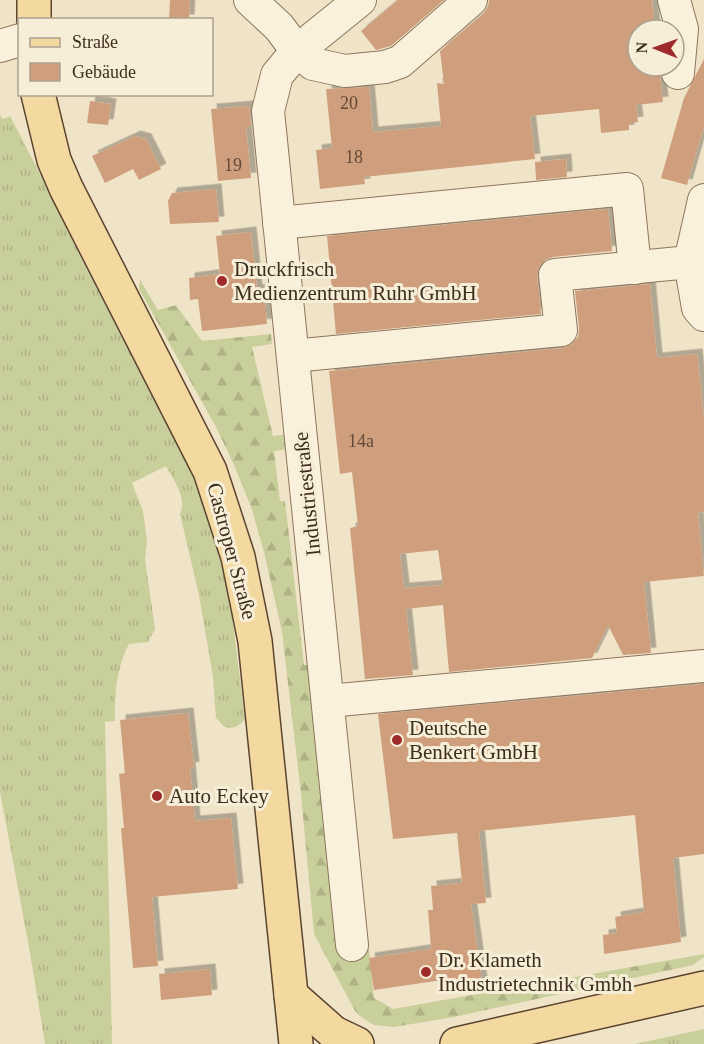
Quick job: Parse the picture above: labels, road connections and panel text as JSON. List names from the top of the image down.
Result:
{
  "streets": {
    "main road": ["Castroper Straße"],
    "street": ["Industriestraße"]
  },
  "places": [
    "Druckfrisch Medienzentrum Ruhr GmbH",
    "Deutsche Benkert GmbH",
    "Auto Eckey",
    "Dr. Klameth Industrietechnik Gmbh"
  ],
  "house_numbers": [
    "20",
    "18",
    "19",
    "14a"
  ],
  "legend": ["Straße", "Gebäude"],
  "north": "left"
}
